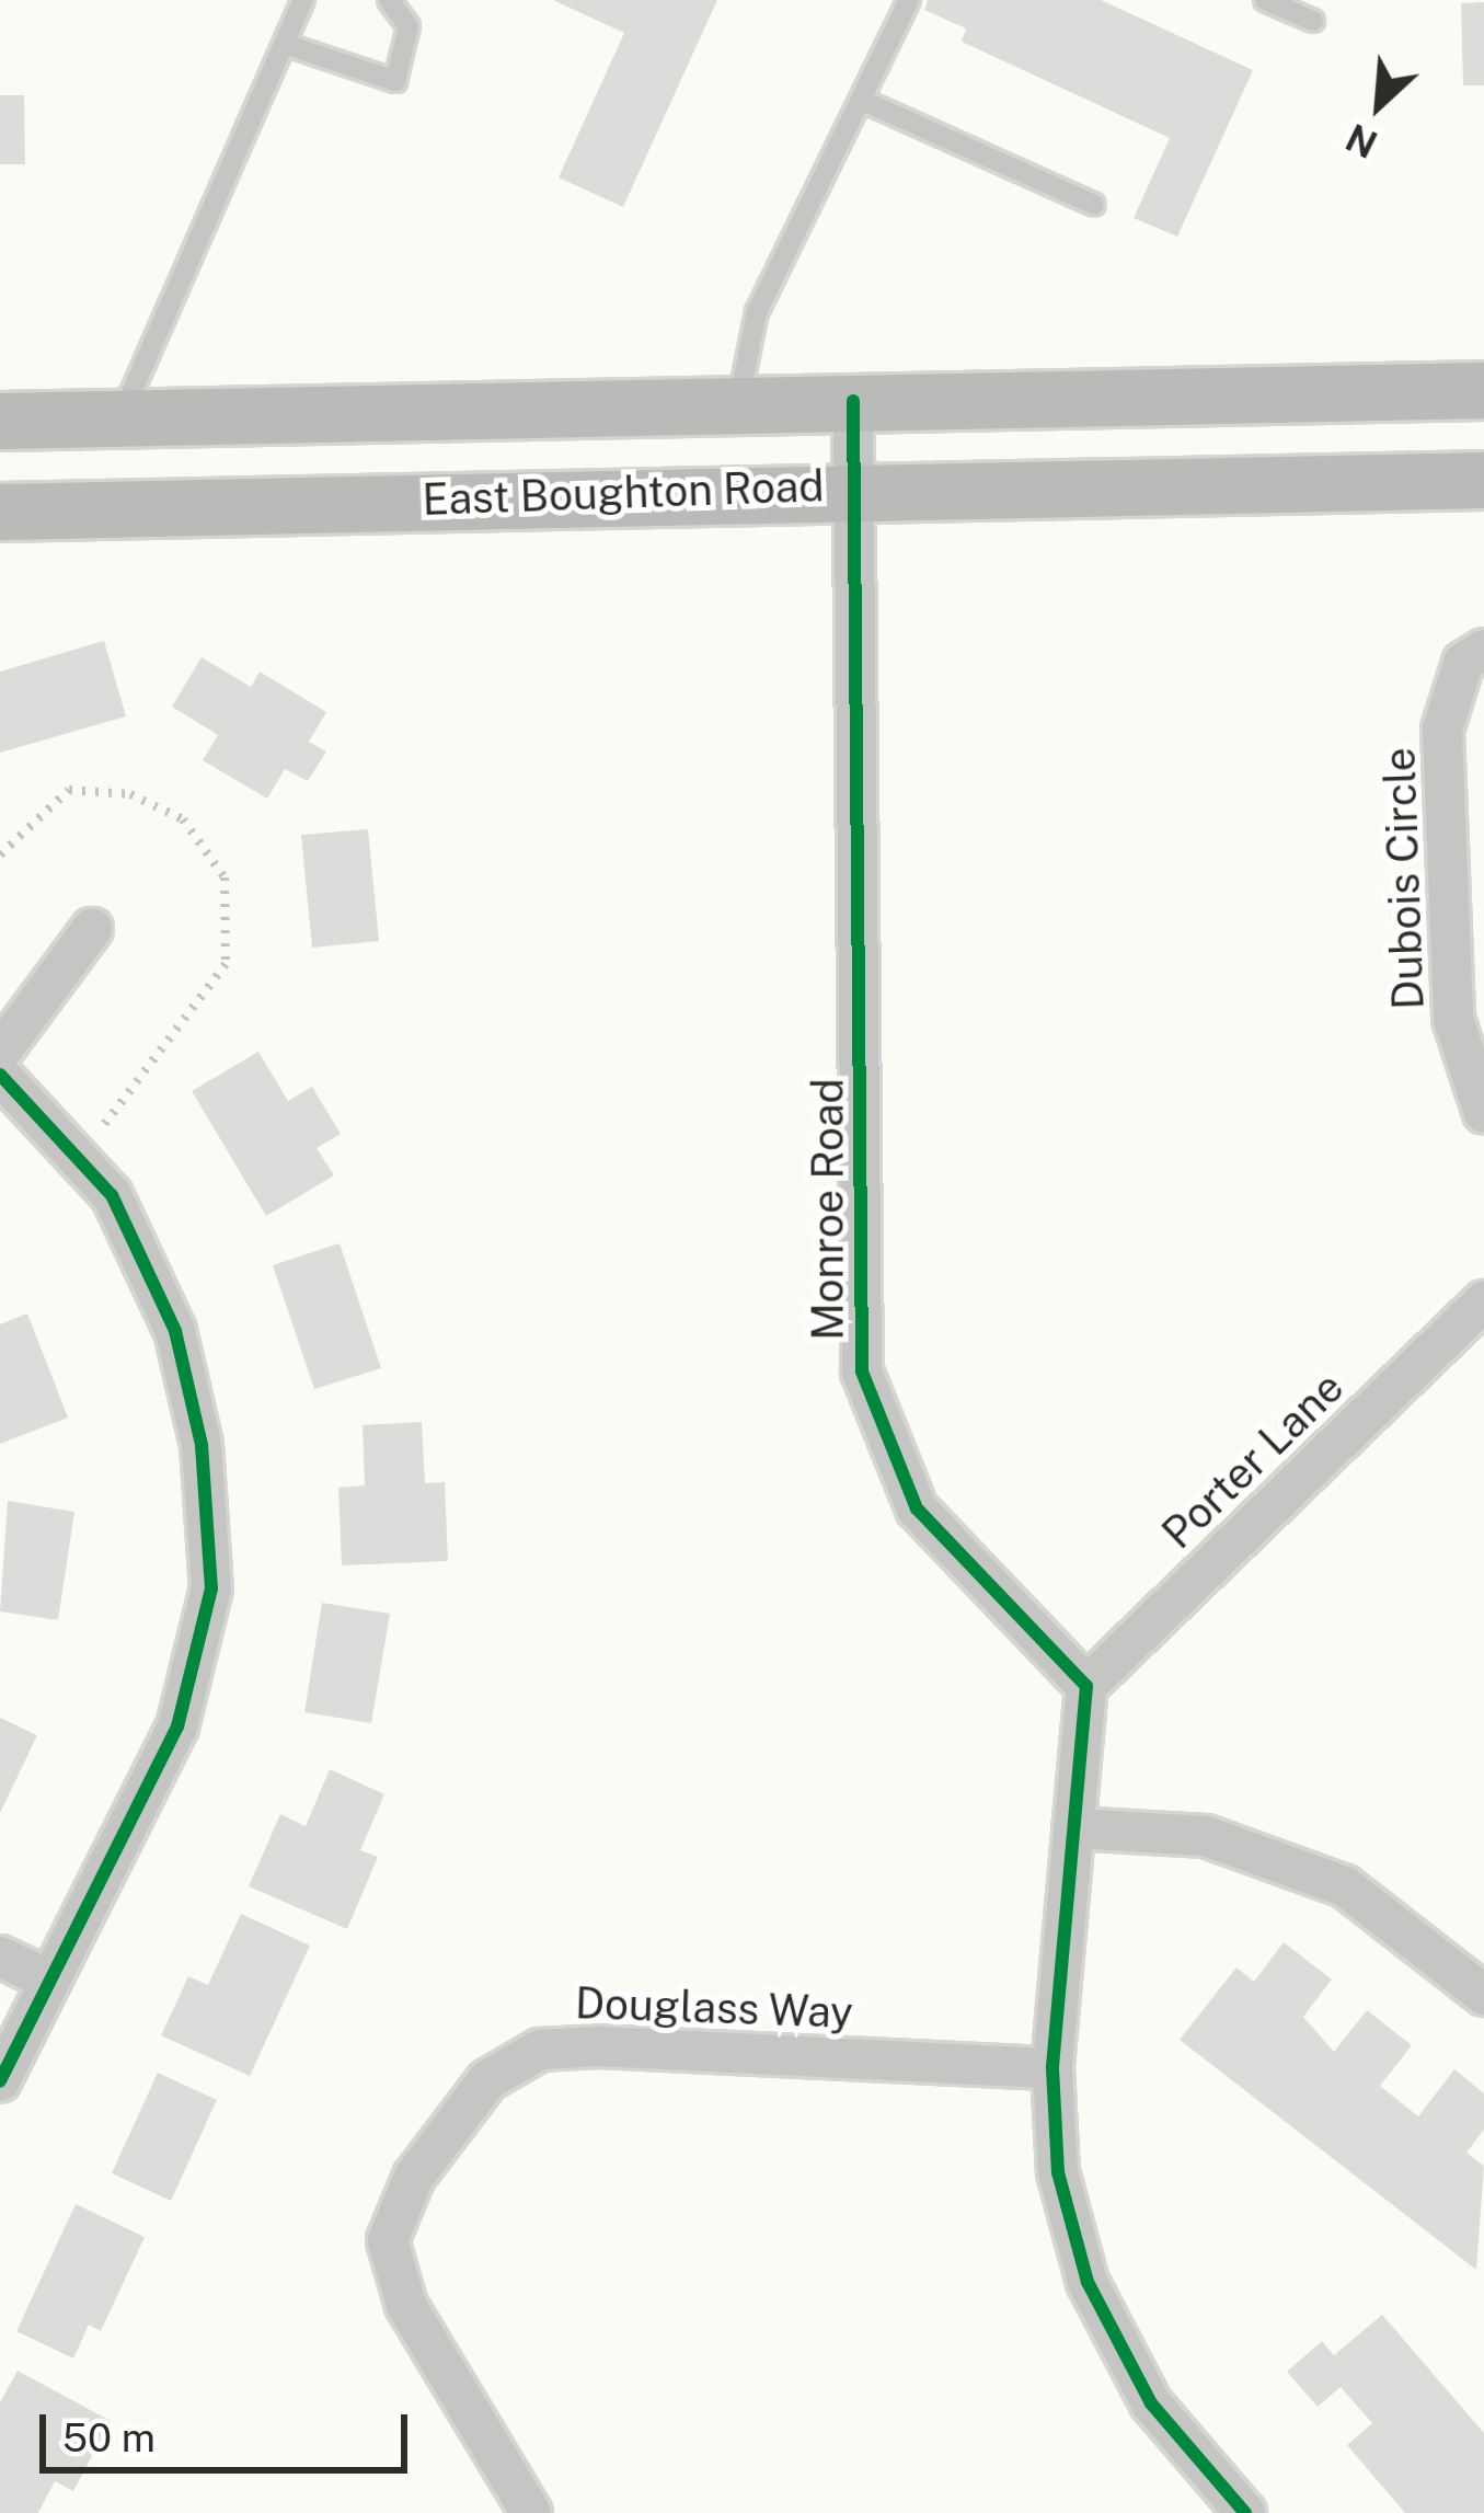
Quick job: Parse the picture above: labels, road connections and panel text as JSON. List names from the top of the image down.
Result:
{
  "streets": {
    "main road": ["East Boughton Road"],
    "street": [
      "Dubois Circle",
      "Monroe Road",
      "Porter Lane",
      "Douglass Way"
    ]
  },
  "crossings": [
    ["East Boughton Road", "Monroe Road"],
    ["Monroe Road", "Porter Lane"]
  ],
  "scale_bar": "50 m",
  "north": "bottom left"
}
